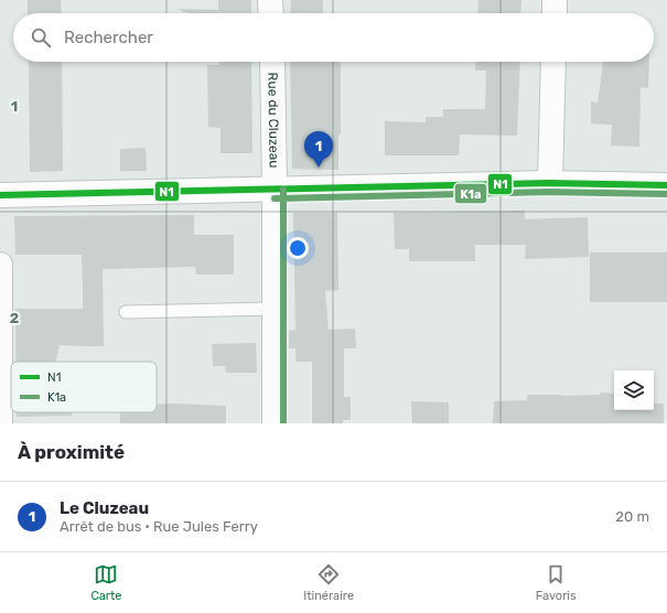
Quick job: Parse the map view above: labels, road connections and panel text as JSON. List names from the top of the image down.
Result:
{
  "streets": {
    "street": ["Rue du Cluzeau"]
  },
  "lines": ["transit line N1", "transit line K1a"],
  "legend": ["N1", "K1a"],
  "page": {
    "search": "Rechercher",
    "pins": "1",
    "heading": "À proximité",
    "list": [
      {
        "mark": "1",
        "name": "Le Cluzeau",
        "note": "Arrêt de bus · Rue Jules Ferry",
        "value": "20 m"
      }
    ],
    "nav": ["Carte", "Itinéraire", "Favoris"]
  },
  "grid": {
    "rows": ["1", "2"]
  }
}
